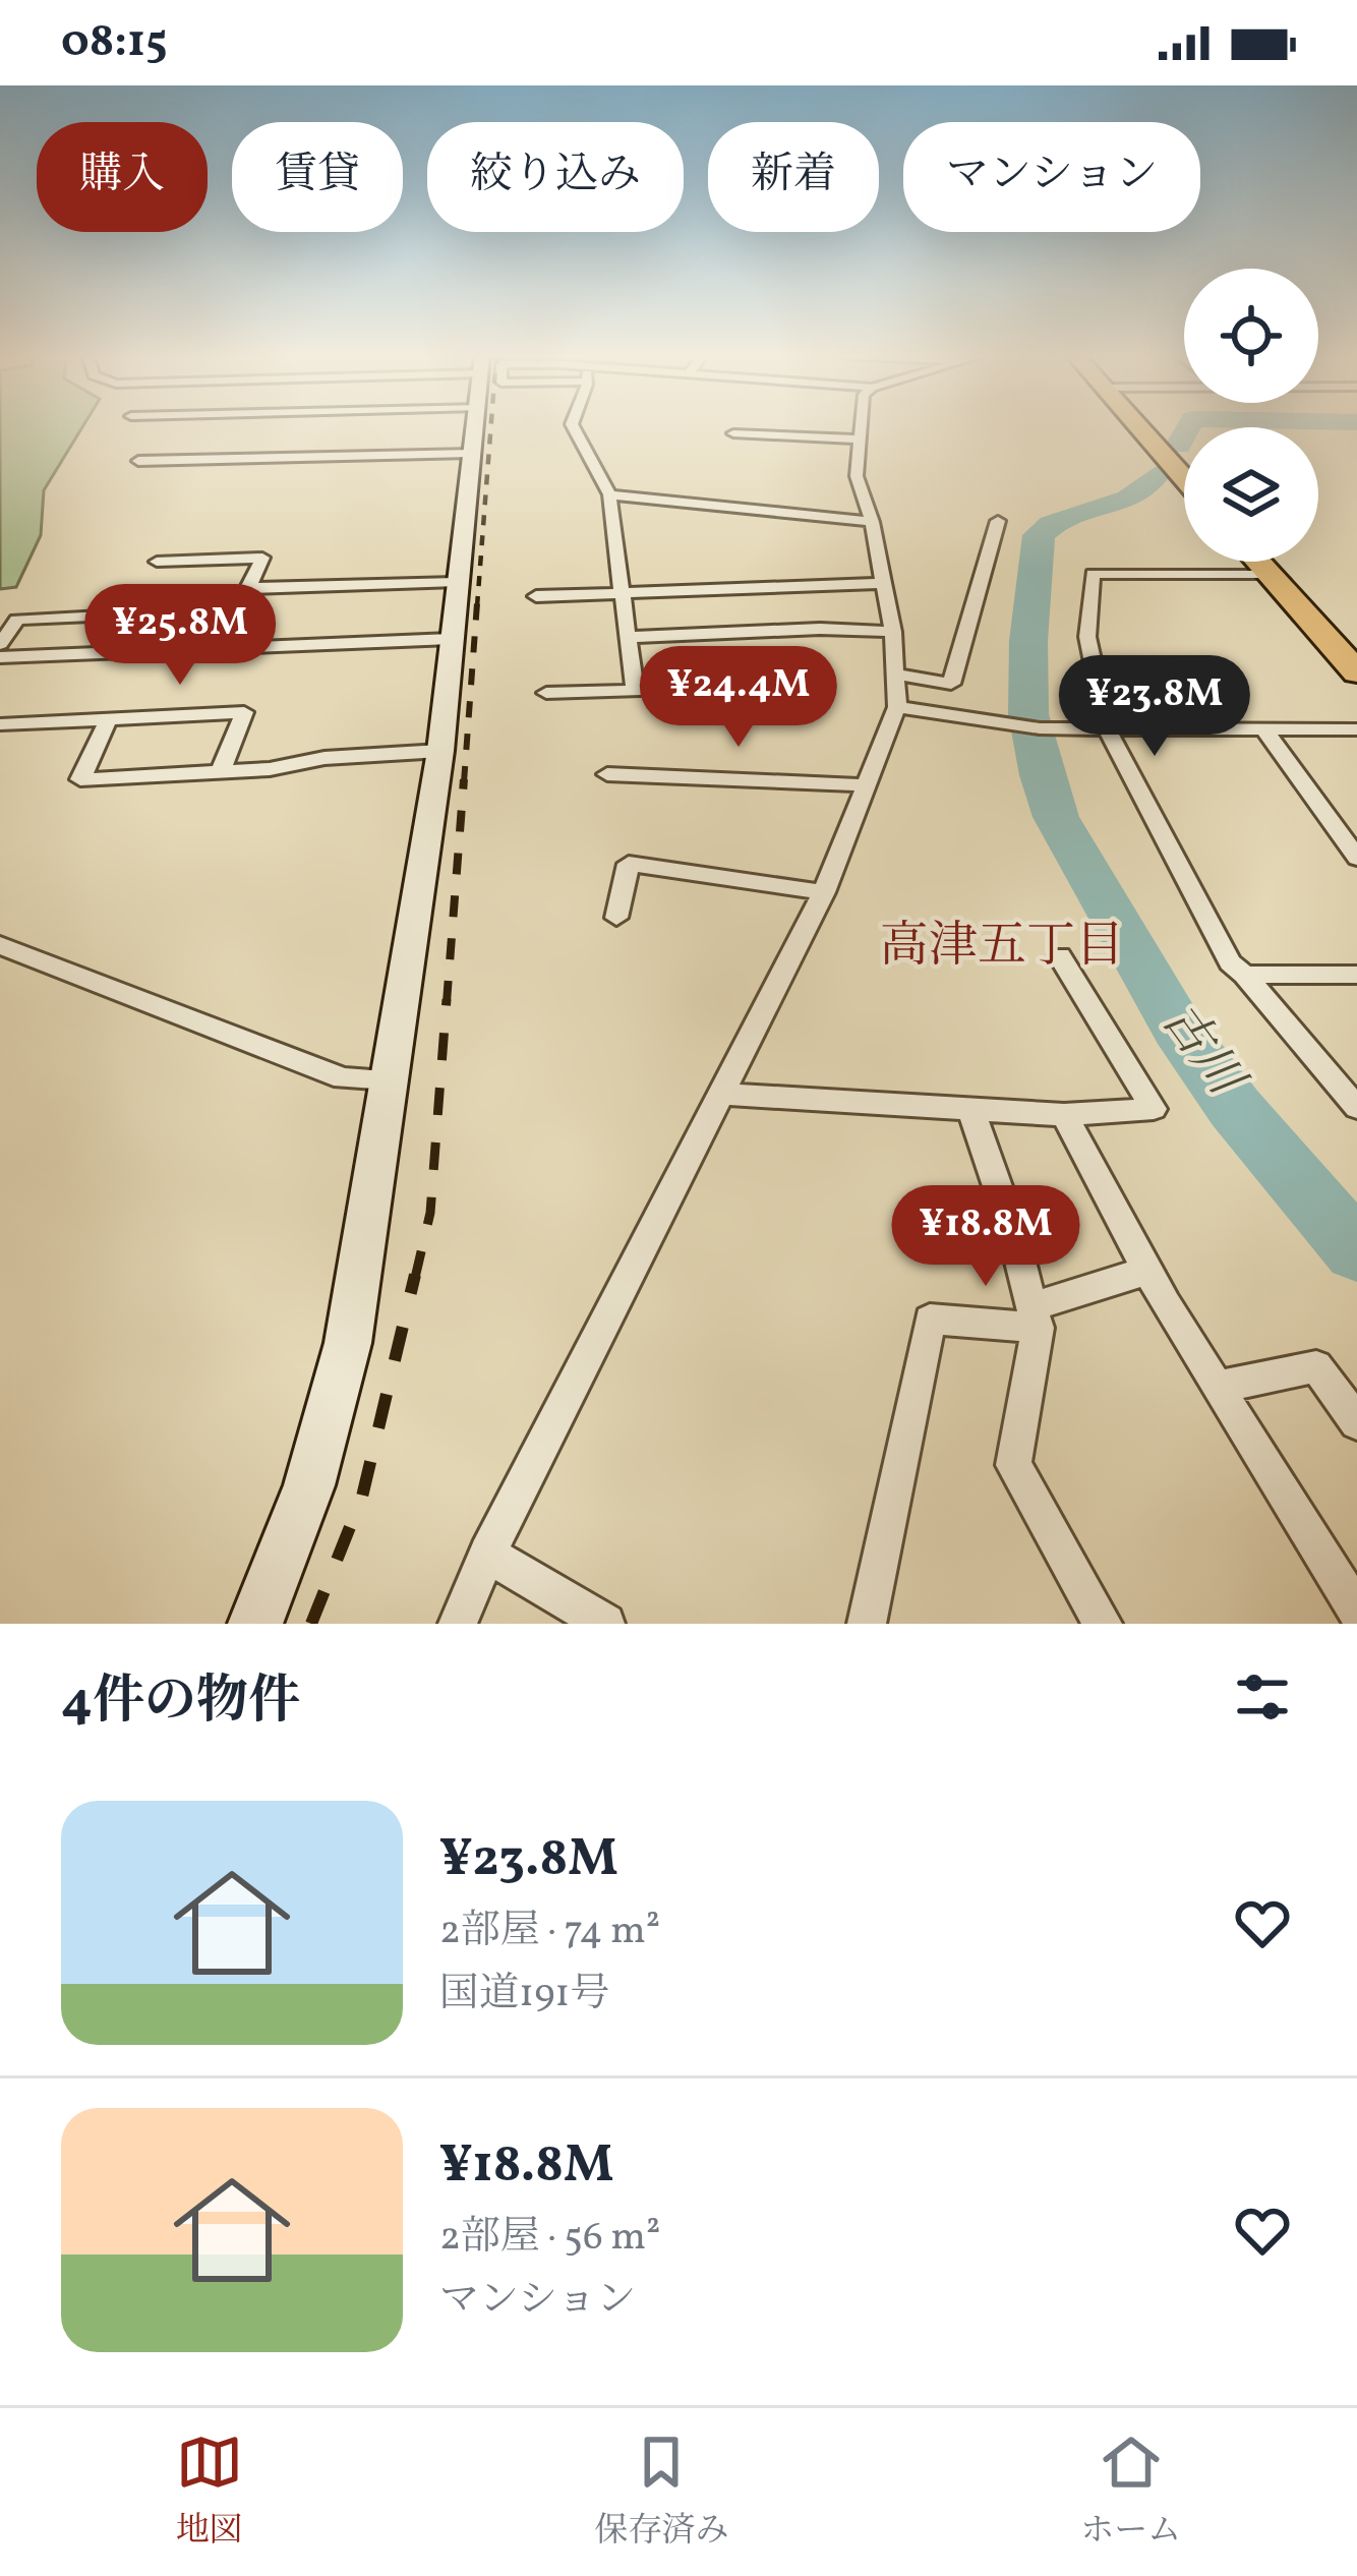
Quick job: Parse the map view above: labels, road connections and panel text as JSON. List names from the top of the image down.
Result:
{
  "districts": ["高津五丁目"],
  "water": ["古川"],
  "page": {
    "status": "08:15",
    "chip": [
      "購入",
      "賃貸",
      "絞り込み",
      "新着",
      "マンション"
    ],
    "price": [
      "¥25.8M",
      "¥24.4M",
      "¥23.8M",
      "¥18.8M"
    ],
    "heading": "4件の物件",
    "list": [
      {
        "name": "¥23.8M",
        "note": "2部屋 · 74 m² · 国道191号"
      },
      {
        "name": "¥18.8M",
        "note": "2部屋 · 56 m² · マンション"
      }
    ],
    "tabs": ["地図", "保存済み", "ホーム"]
  }
}
